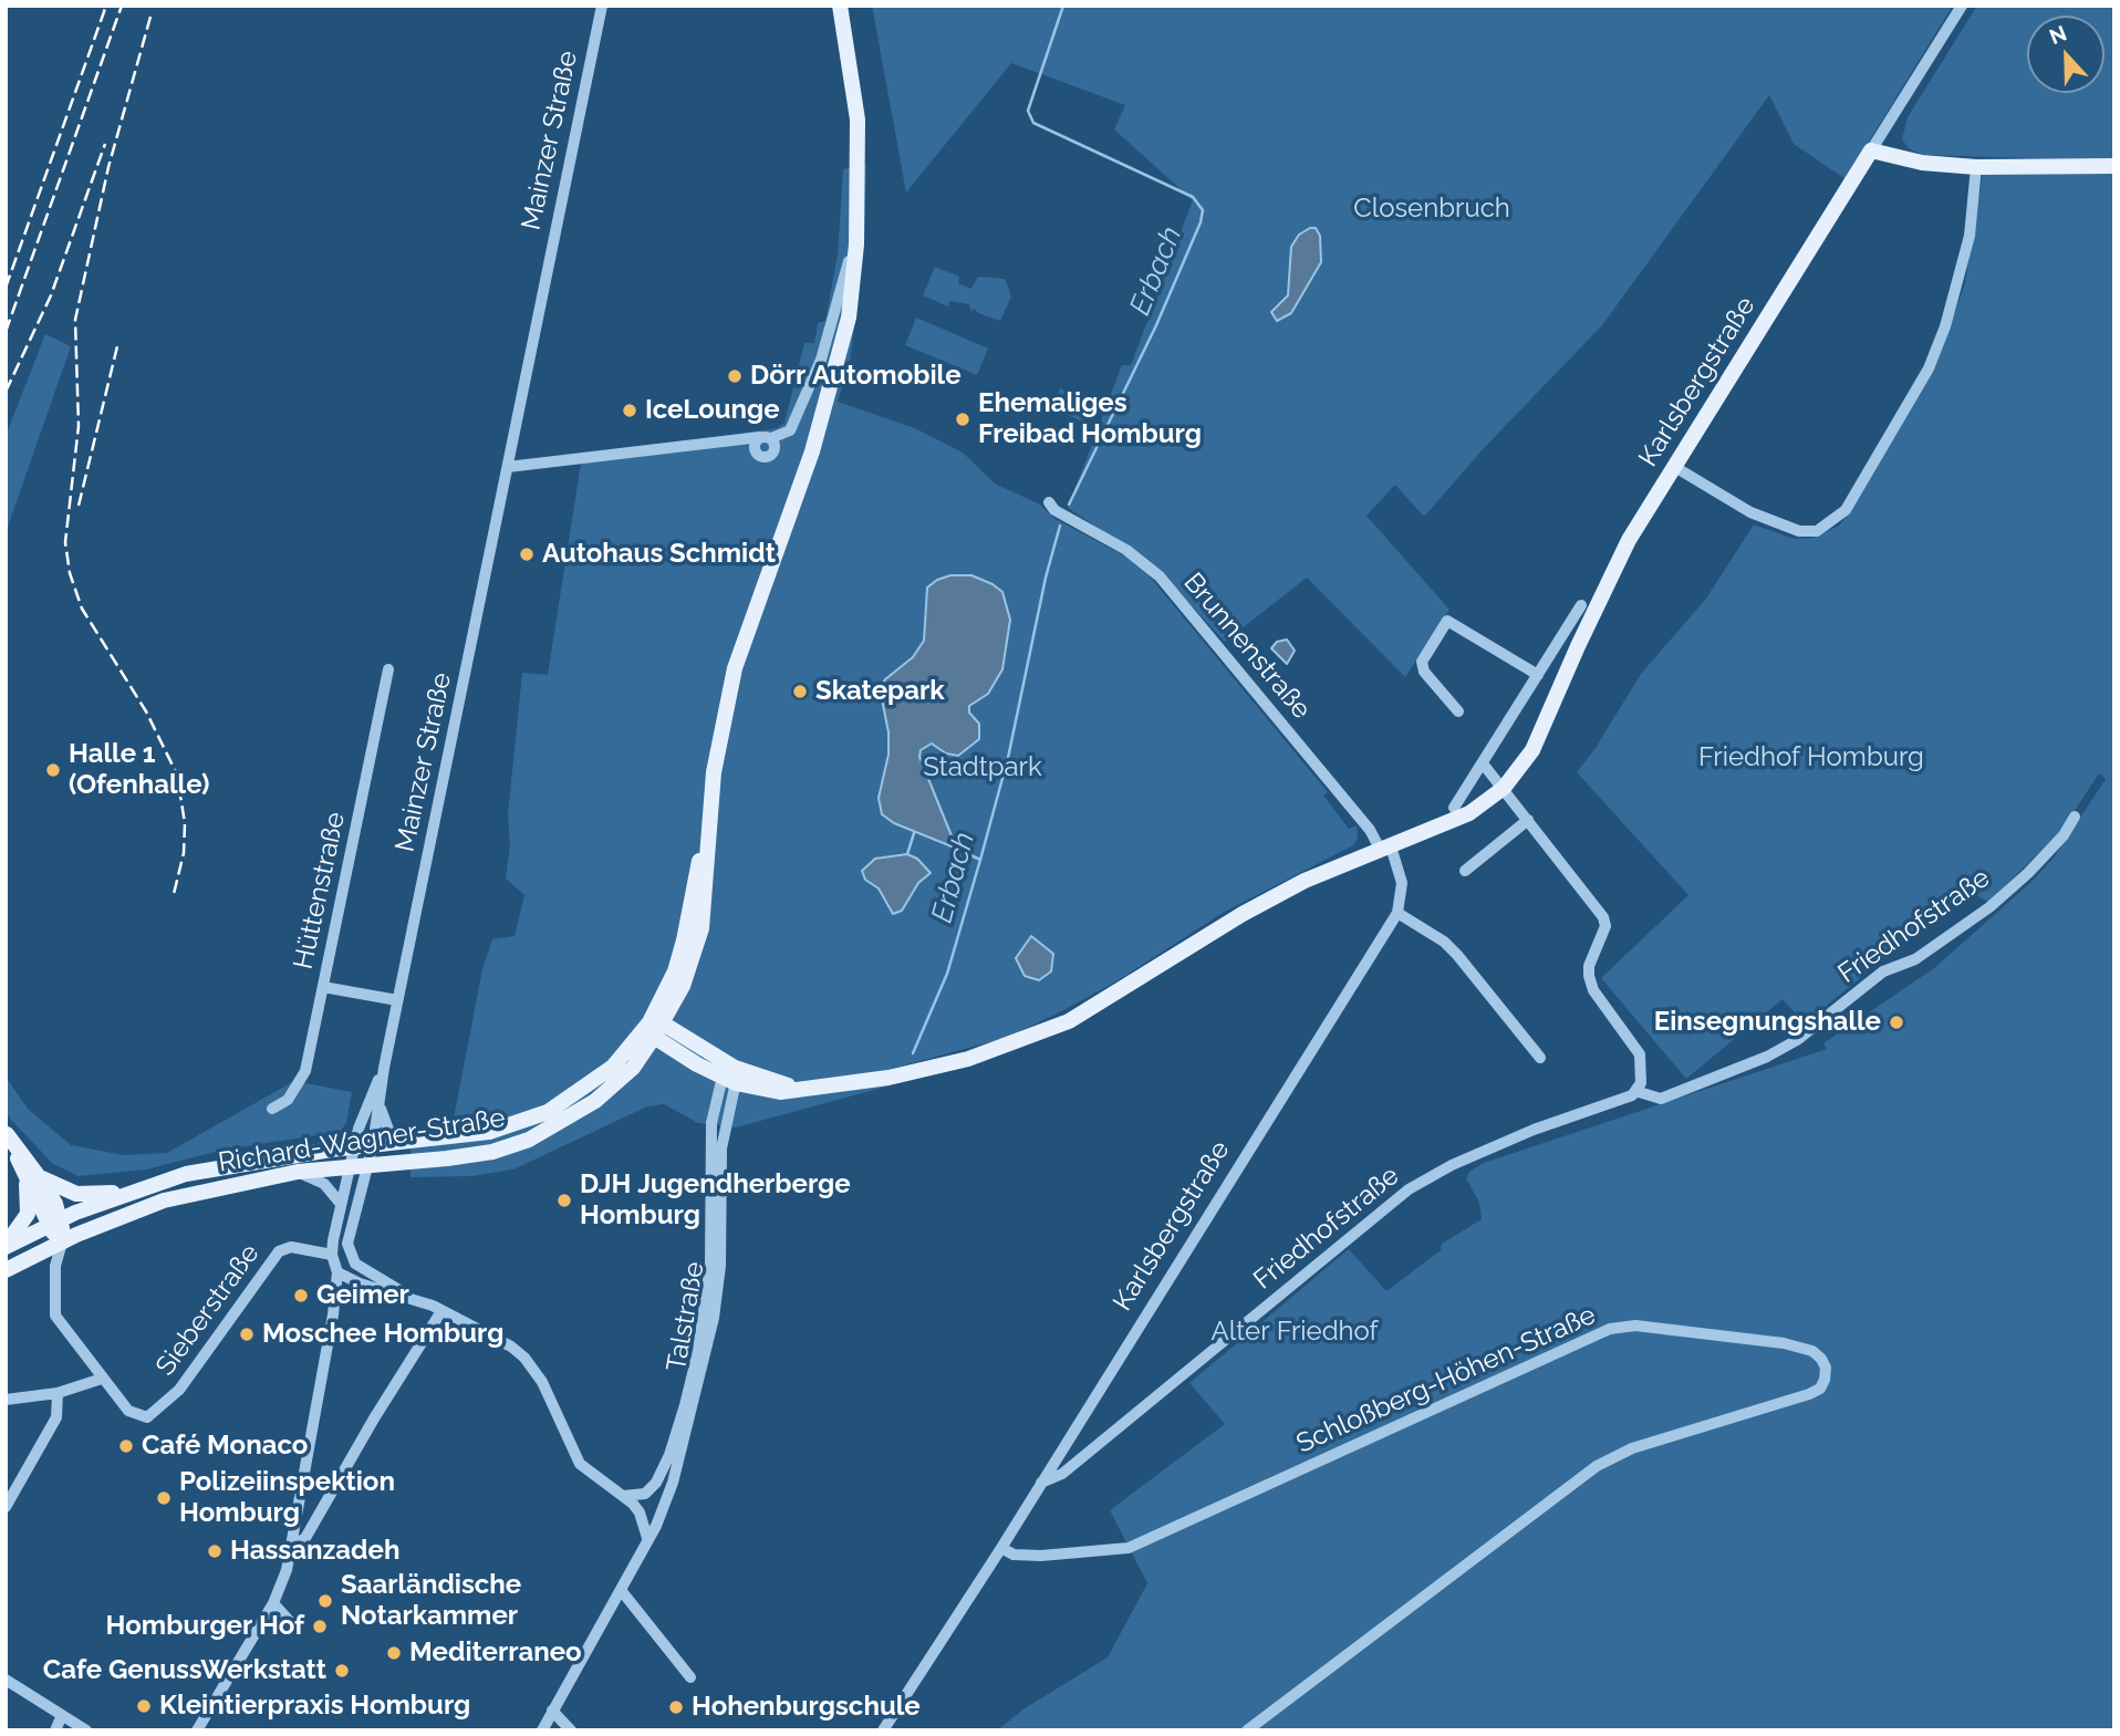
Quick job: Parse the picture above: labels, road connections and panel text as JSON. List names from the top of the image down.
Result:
{
  "streets": {
    "main road": ["Karlsbergstraße", "Richard-Wagner-Straße"],
    "street": [
      "Mainzer Straße",
      "Brunnenstraße",
      "Hüttenstraße",
      "Friedhofstraße",
      "Sieberstraße",
      "Talstraße",
      "Schloßberg-Höhen-Straße"
    ]
  },
  "crossings": [
    ["Mainzer Straße", "Richard-Wagner-Straße"],
    ["Mainzer Straße", "Sieberstraße"],
    ["Karlsbergstraße", "Brunnenstraße"],
    ["Karlsbergstraße", "Friedhofstraße"],
    ["Karlsbergstraße", "Schloßberg-Höhen-Straße"]
  ],
  "water": ["Erbach"],
  "parks": [
    "Closenbruch",
    "Friedhof Homburg",
    "Stadtpark",
    "Alter Friedhof"
  ],
  "places": [
    "Dörr Automobile",
    "IceLounge",
    "Ehemaliges Freibad Homburg",
    "Autohaus Schmidt",
    "Skatepark",
    "Halle 1 (Ofenhalle)",
    "Einsegnungshalle",
    "DJH Jugendherberge Homburg",
    "Geimer",
    "Moschee Homburg",
    "Café Monaco",
    "Polizeiinspektion Homburg",
    "Hassanzadeh",
    "Saarländische Notarkammer",
    "Homburger Hof",
    "Mediterraneo",
    "Cafe GenussWerkstatt",
    "Kleintierpraxis Homburg",
    "Hohenburgschule"
  ],
  "north": "top"
}
